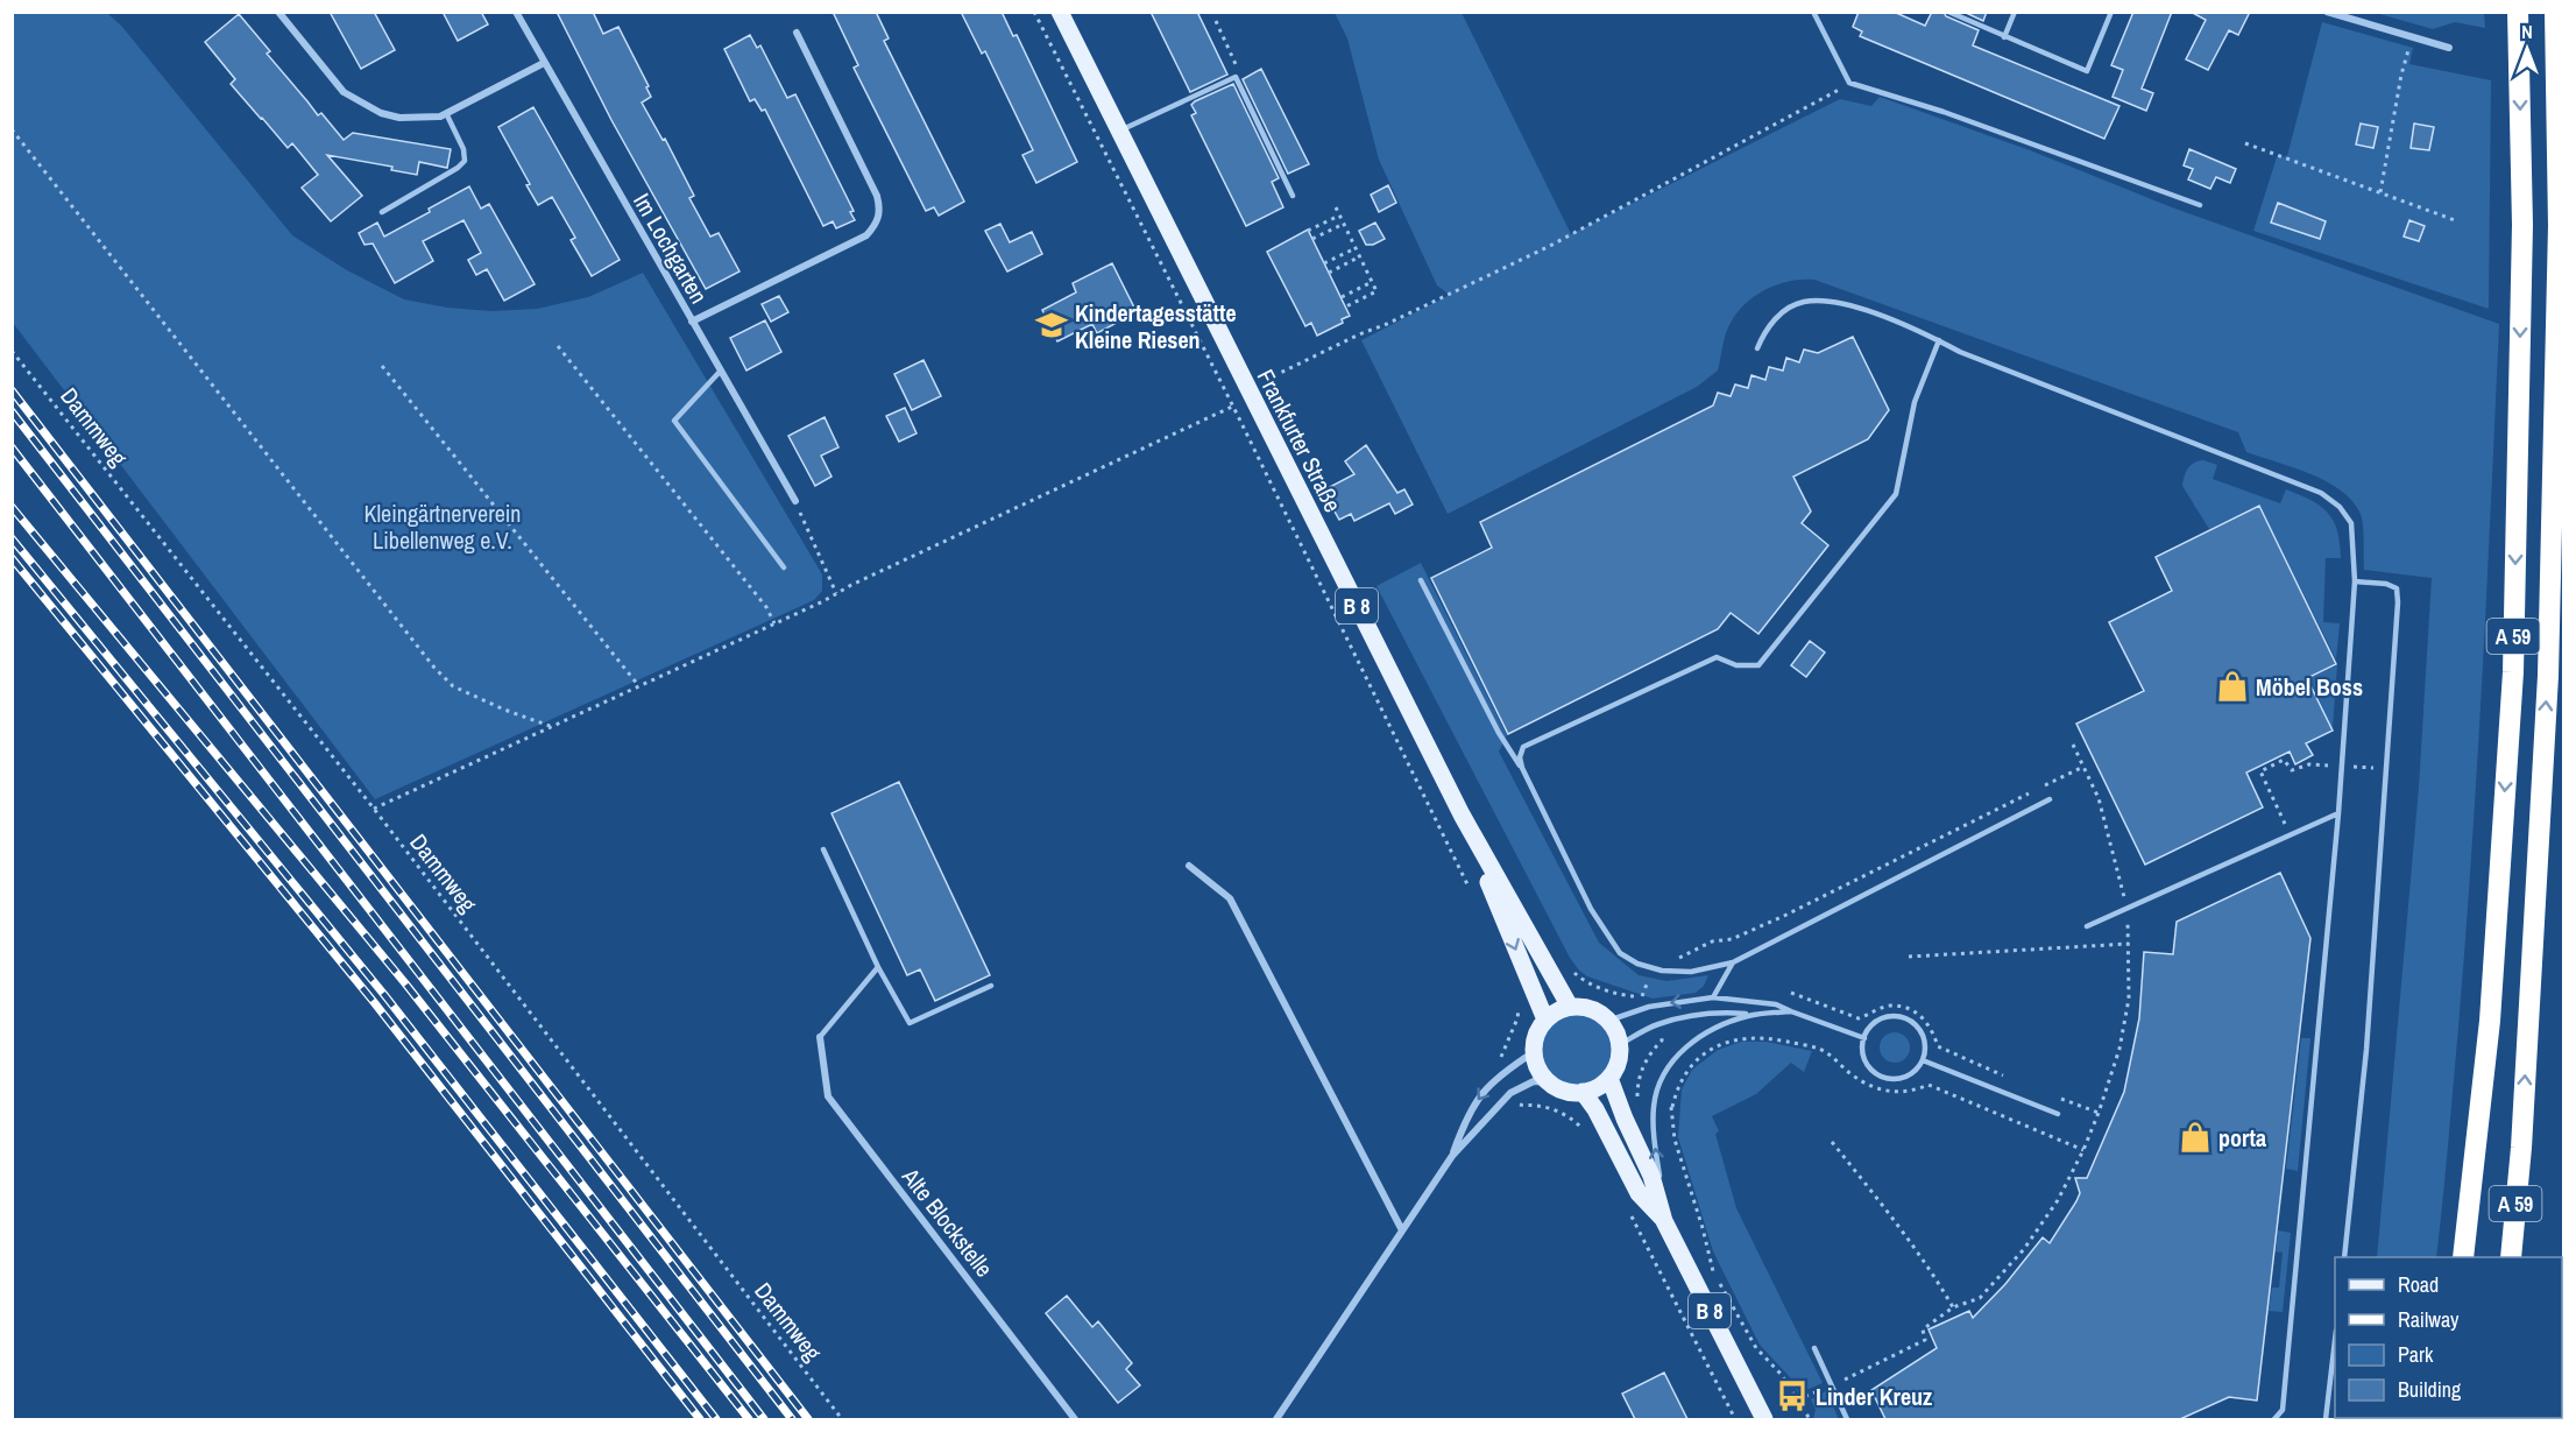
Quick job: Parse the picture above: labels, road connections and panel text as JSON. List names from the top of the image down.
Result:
{
  "streets": {
    "highway": ["A 59"],
    "main road": ["Frankfurter Straße", "B 8"],
    "street": ["Im Lochgarten", "Alte Blockstelle"],
    "path": ["Dammweg"]
  },
  "crossings": [
    ["Frankfurter Straße", "B 8"]
  ],
  "parks": ["Kleingärtnerverein Libellenweg e.V."],
  "places": {
    "school or university": ["Kindertagesstätte Kleine Riesen"],
    "shop": ["Möbel Boss", "porta"],
    "bus stop": ["Linder Kreuz"]
  },
  "legend": [
    "Road",
    "Railway",
    "Park",
    "Building"
  ],
  "north": "top"
}
